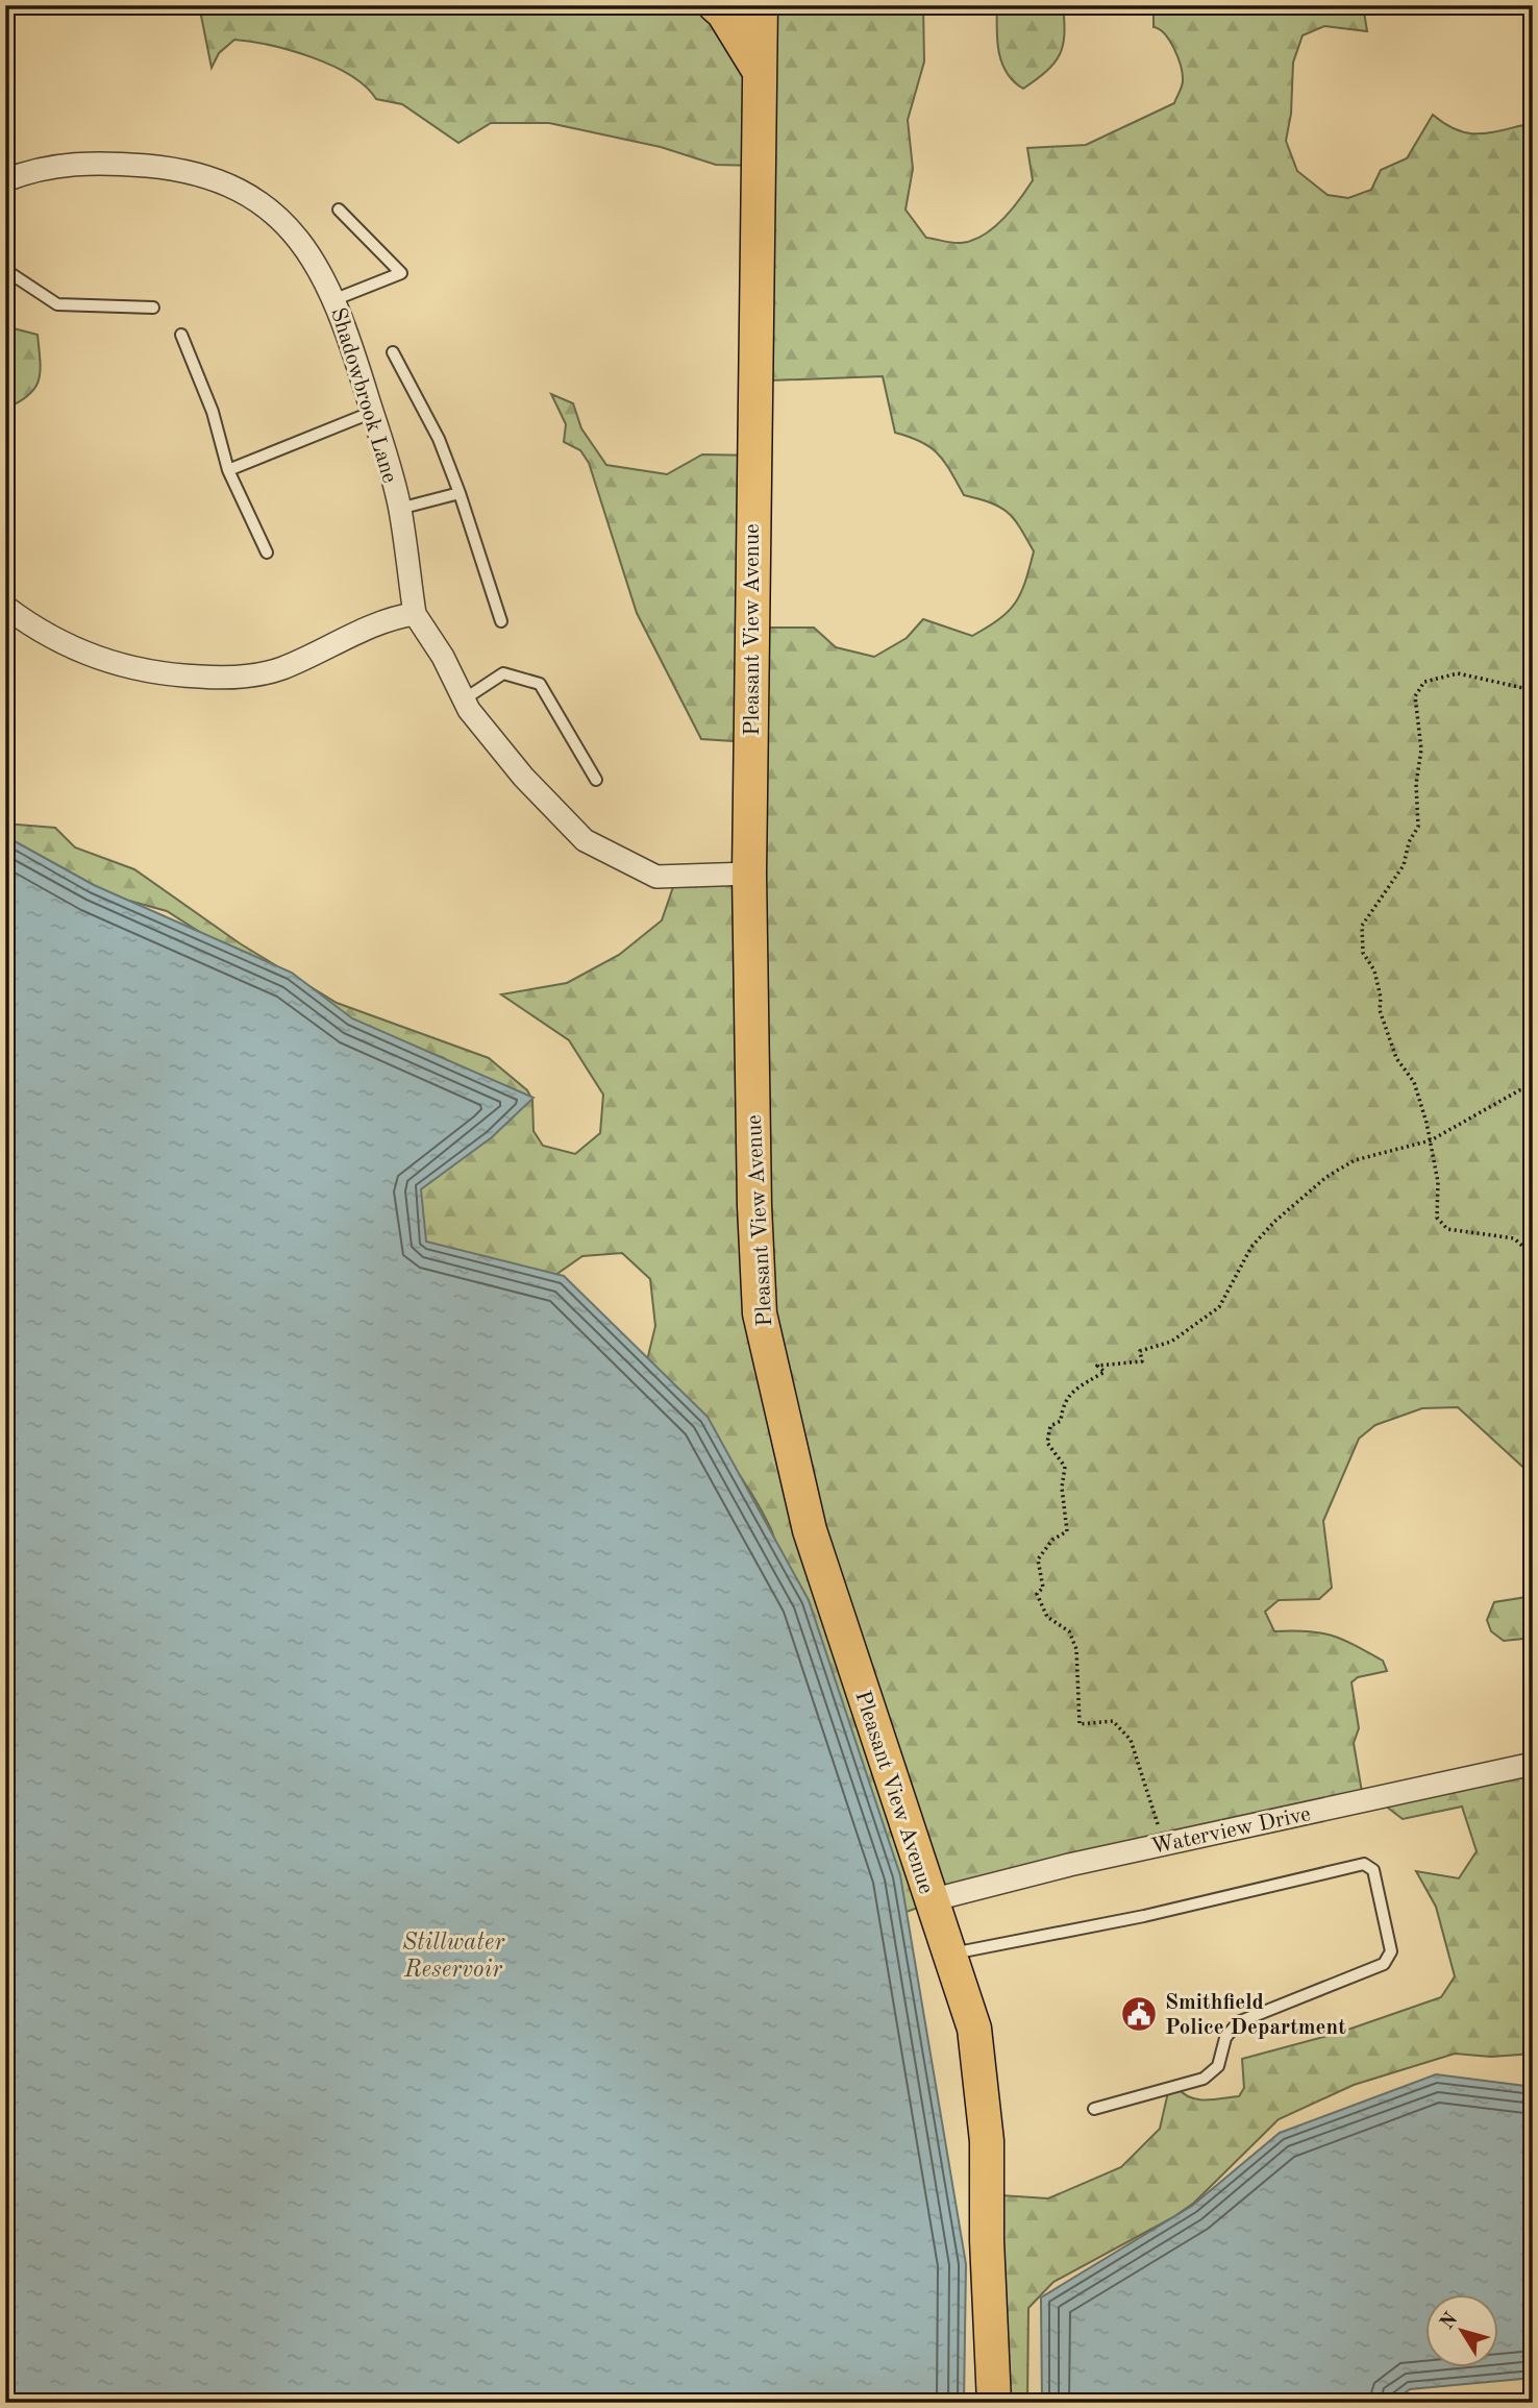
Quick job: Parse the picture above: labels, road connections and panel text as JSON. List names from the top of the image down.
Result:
{
  "streets": {
    "main road": ["Pleasant View Avenue"],
    "street": ["Shadowbrook Lane", "Waterview Drive"]
  },
  "crossings": [
    ["Shadowbrook Lane", "Pleasant View Avenue"],
    ["Pleasant View Avenue", "Waterview Drive"]
  ],
  "water": ["Stillwater Reservoir"],
  "places": {
    "public building": ["Smithfield Police Department"]
  },
  "north": "top left"
}
